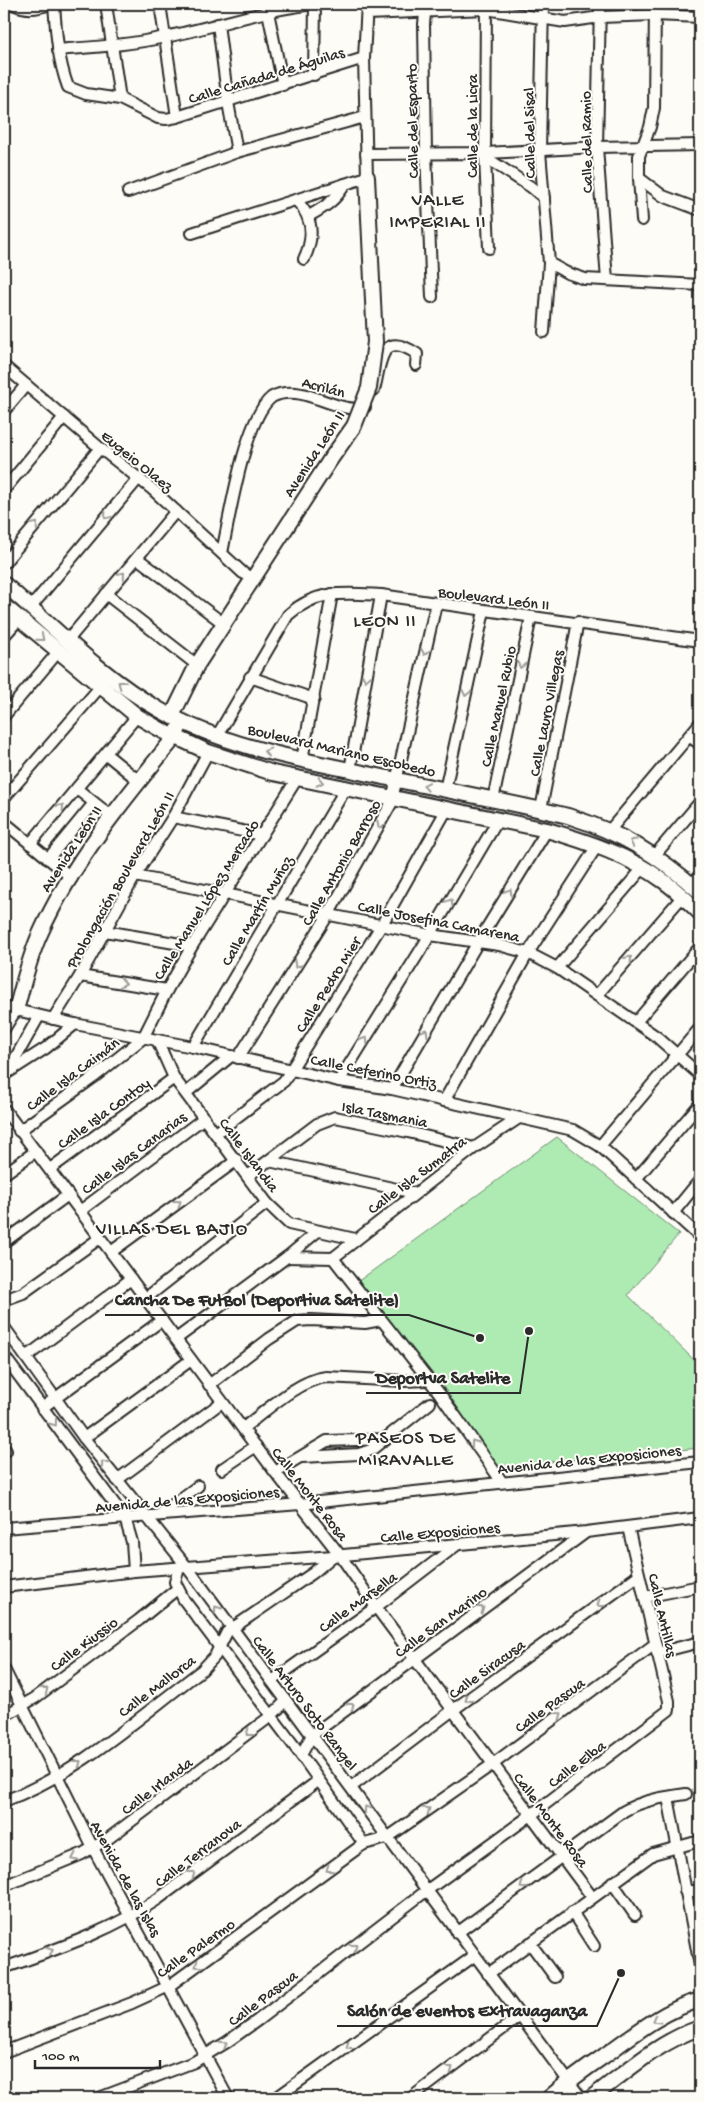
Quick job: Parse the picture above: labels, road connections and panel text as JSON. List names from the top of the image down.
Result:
{
  "streets": {
    "street": [
      "Calle Cañada de Águilas",
      "Calle del Esparto",
      "Calle de la Licra",
      "Calle del Sisal",
      "Calle del Ramio",
      "Acrilán",
      "Avenida León II",
      "Eugeio Olaez",
      "Boulevard León II",
      "Calle Manuel Rubio",
      "Calle Lauro Villegas",
      "Boulevard Mariano Escobedo",
      "Calle Antonio Barroso",
      "Prolongación Boulevard León II",
      "Calle Manuel López Mercado",
      "Calle Martín Muñoz",
      "Calle Josefina Camarena",
      "Calle Pedro Mier",
      "Calle Ceferino Ortiz",
      "Calle Isla Caimán",
      "Calle Isla Contoy",
      "Isla Tasmania",
      "Calle Islas Canarias",
      "Calle Islandia",
      "Calle Isla Sumatra",
      "Avenida de las Exposiciones",
      "Calle Monte Rosa",
      "Calle Exposiciones",
      "Calle Marsella",
      "Calle Antillas",
      "Calle San Marino",
      "Calle Kiussio",
      "Calle Siracusa",
      "Calle Mallorca",
      "Calle Arturo Soto Rangel",
      "Calle Pascua",
      "Calle Elba",
      "Calle Irlanda",
      "Calle Terranova",
      "Avenida de las Islas",
      "Calle Palermo"
    ]
  },
  "crossings": [
    ["Acrilán", "Eugeio Olaez"],
    ["Avenida León II", "Eugeio Olaez"],
    ["Avenida León II", "Boulevard Mariano Escobedo"],
    ["Avenida León II", "Calle Ceferino Ortiz"],
    ["Boulevard León II", "Calle Manuel Rubio"],
    ["Boulevard León II", "Calle Lauro Villegas"],
    ["Boulevard León II", "Calle Antonio Barroso"],
    ["Calle Manuel Rubio", "Boulevard Mariano Escobedo"],
    ["Calle Lauro Villegas", "Boulevard Mariano Escobedo"],
    ["Boulevard Mariano Escobedo", "Calle Antonio Barroso"],
    ["Calle Antonio Barroso", "Calle Josefina Camarena"],
    ["Calle Antonio Barroso", "Calle Ceferino Ortiz"],
    ["Prolongación Boulevard León II", "Calle Josefina Camarena"],
    ["Prolongación Boulevard León II", "Calle Ceferino Ortiz"],
    ["Calle Manuel López Mercado", "Calle Josefina Camarena"],
    ["Calle Manuel López Mercado", "Calle Ceferino Ortiz"],
    ["Calle Manuel López Mercado", "Calle Isla Caimán"],
    ["Calle Martín Muñoz", "Calle Josefina Camarena"],
    ["Calle Martín Muñoz", "Calle Ceferino Ortiz"],
    ["Calle Josefina Camarena", "Calle Pedro Mier"],
    ["Calle Pedro Mier", "Calle Ceferino Ortiz"],
    ["Calle Ceferino Ortiz", "Calle Isla Caimán"],
    ["Calle Ceferino Ortiz", "Calle Islandia"],
    ["Calle Ceferino Ortiz", "Calle Isla Sumatra"],
    ["Calle Isla Caimán", "Calle Monte Rosa"],
    ["Calle Isla Contoy", "Calle Islandia"],
    ["Calle Isla Contoy", "Calle Monte Rosa"],
    ["Isla Tasmania", "Calle Islandia"],
    ["Isla Tasmania", "Calle Isla Sumatra"],
    ["Calle Islas Canarias", "Calle Islandia"],
    ["Calle Islas Canarias", "Calle Monte Rosa"],
    ["Calle Islandia", "Calle Isla Sumatra"],
    ["Avenida de las Exposiciones", "Calle Monte Rosa"],
    ["Avenida de las Exposiciones", "Calle Arturo Soto Rangel"],
    ["Calle Monte Rosa", "Calle Exposiciones"],
    ["Calle Monte Rosa", "Calle Marsella"],
    ["Calle Monte Rosa", "Calle San Marino"],
    ["Calle Monte Rosa", "Calle Siracusa"],
    ["Calle Monte Rosa", "Calle Mallorca"],
    ["Calle Monte Rosa", "Calle Pascua"],
    ["Calle Monte Rosa", "Calle Elba"],
    ["Calle Exposiciones", "Calle Marsella"],
    ["Calle Exposiciones", "Calle Antillas"],
    ["Calle Exposiciones", "Calle San Marino"],
    ["Calle Exposiciones", "Calle Mallorca"],
    ["Calle Exposiciones", "Calle Arturo Soto Rangel"],
    ["Calle Marsella", "Calle Arturo Soto Rangel"],
    ["Calle Antillas", "Calle Siracusa"],
    ["Calle Antillas", "Calle Pascua"],
    ["Calle Antillas", "Calle Elba"],
    ["Calle San Marino", "Calle Arturo Soto Rangel"],
    ["Calle Kiussio", "Avenida de las Islas"],
    ["Calle Siracusa", "Calle Arturo Soto Rangel"],
    ["Calle Mallorca", "Calle Arturo Soto Rangel"],
    ["Calle Mallorca", "Avenida de las Islas"],
    ["Calle Arturo Soto Rangel", "Calle Pascua"],
    ["Calle Arturo Soto Rangel", "Calle Elba"],
    ["Calle Arturo Soto Rangel", "Calle Irlanda"],
    ["Calle Arturo Soto Rangel", "Calle Palermo"],
    ["Calle Pascua", "Calle Elba"],
    ["Calle Pascua", "Avenida de las Islas"],
    ["Calle Pascua", "Calle Palermo"],
    ["Calle Irlanda", "Avenida de las Islas"],
    ["Calle Terranova", "Avenida de las Islas"],
    ["Avenida de las Islas", "Calle Palermo"]
  ],
  "one_way": [
    "Calle San Marino",
    "Calle Kiussio",
    "Calle Siracusa",
    "Calle Mallorca",
    "Calle Irlanda",
    "Calle Terranova",
    "Calle Palermo"
  ],
  "districts": [
    "VALLE IMPERIAL II",
    "LEON II",
    "VILLAS DEL BAJIO",
    "PASEOS DE MIRAVALLE"
  ],
  "places": ["Deportva Satelite", "Cancha De FutBol (Deportiva Satelite)", "Salón de eventos Extravaganza"],
  "scale_bar": "100 m"
}
